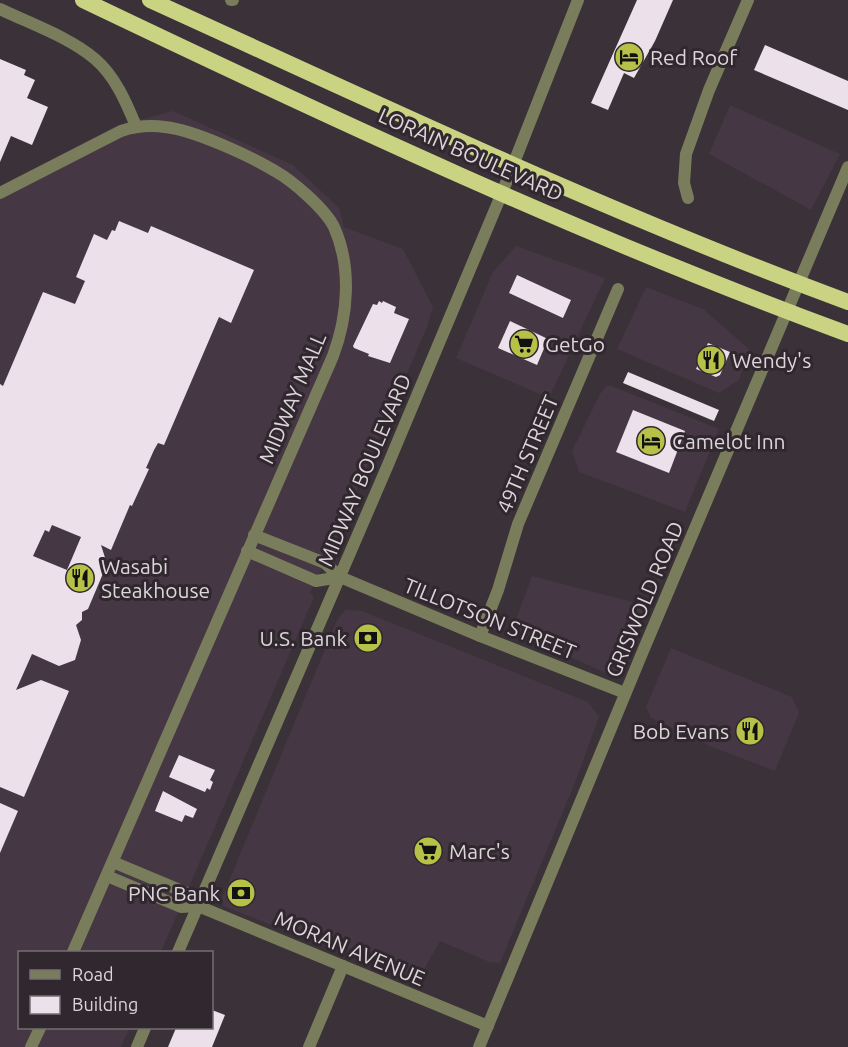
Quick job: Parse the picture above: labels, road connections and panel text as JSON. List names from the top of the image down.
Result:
{
  "streets": {
    "highway": ["LORAIN BOULEVARD"],
    "street": [
      "MIDWAY MALL",
      "49TH STREET",
      "MIDWAY BOULEVARD",
      "GRISWOLD ROAD",
      "TILLOTSON STREET",
      "MORAN AVENUE"
    ]
  },
  "crossings": [
    ["LORAIN BOULEVARD", "MIDWAY BOULEVARD"],
    ["LORAIN BOULEVARD", "GRISWOLD ROAD"],
    ["MIDWAY MALL", "TILLOTSON STREET"],
    ["MIDWAY MALL", "MORAN AVENUE"],
    ["49TH STREET", "TILLOTSON STREET"],
    ["MIDWAY BOULEVARD", "TILLOTSON STREET"],
    ["MIDWAY BOULEVARD", "MORAN AVENUE"],
    ["GRISWOLD ROAD", "TILLOTSON STREET"],
    ["GRISWOLD ROAD", "MORAN AVENUE"]
  ],
  "places": {
    "hotel": ["Red Roof", "Camelot Inn"],
    "supermarket": ["GetGo", "Marc's"],
    "restaurant": ["Wendy's", "Wasabi Steakhouse", "Bob Evans"],
    "bank": ["U.S. Bank", "PNC Bank"]
  },
  "legend": ["Road", "Building"]
}
